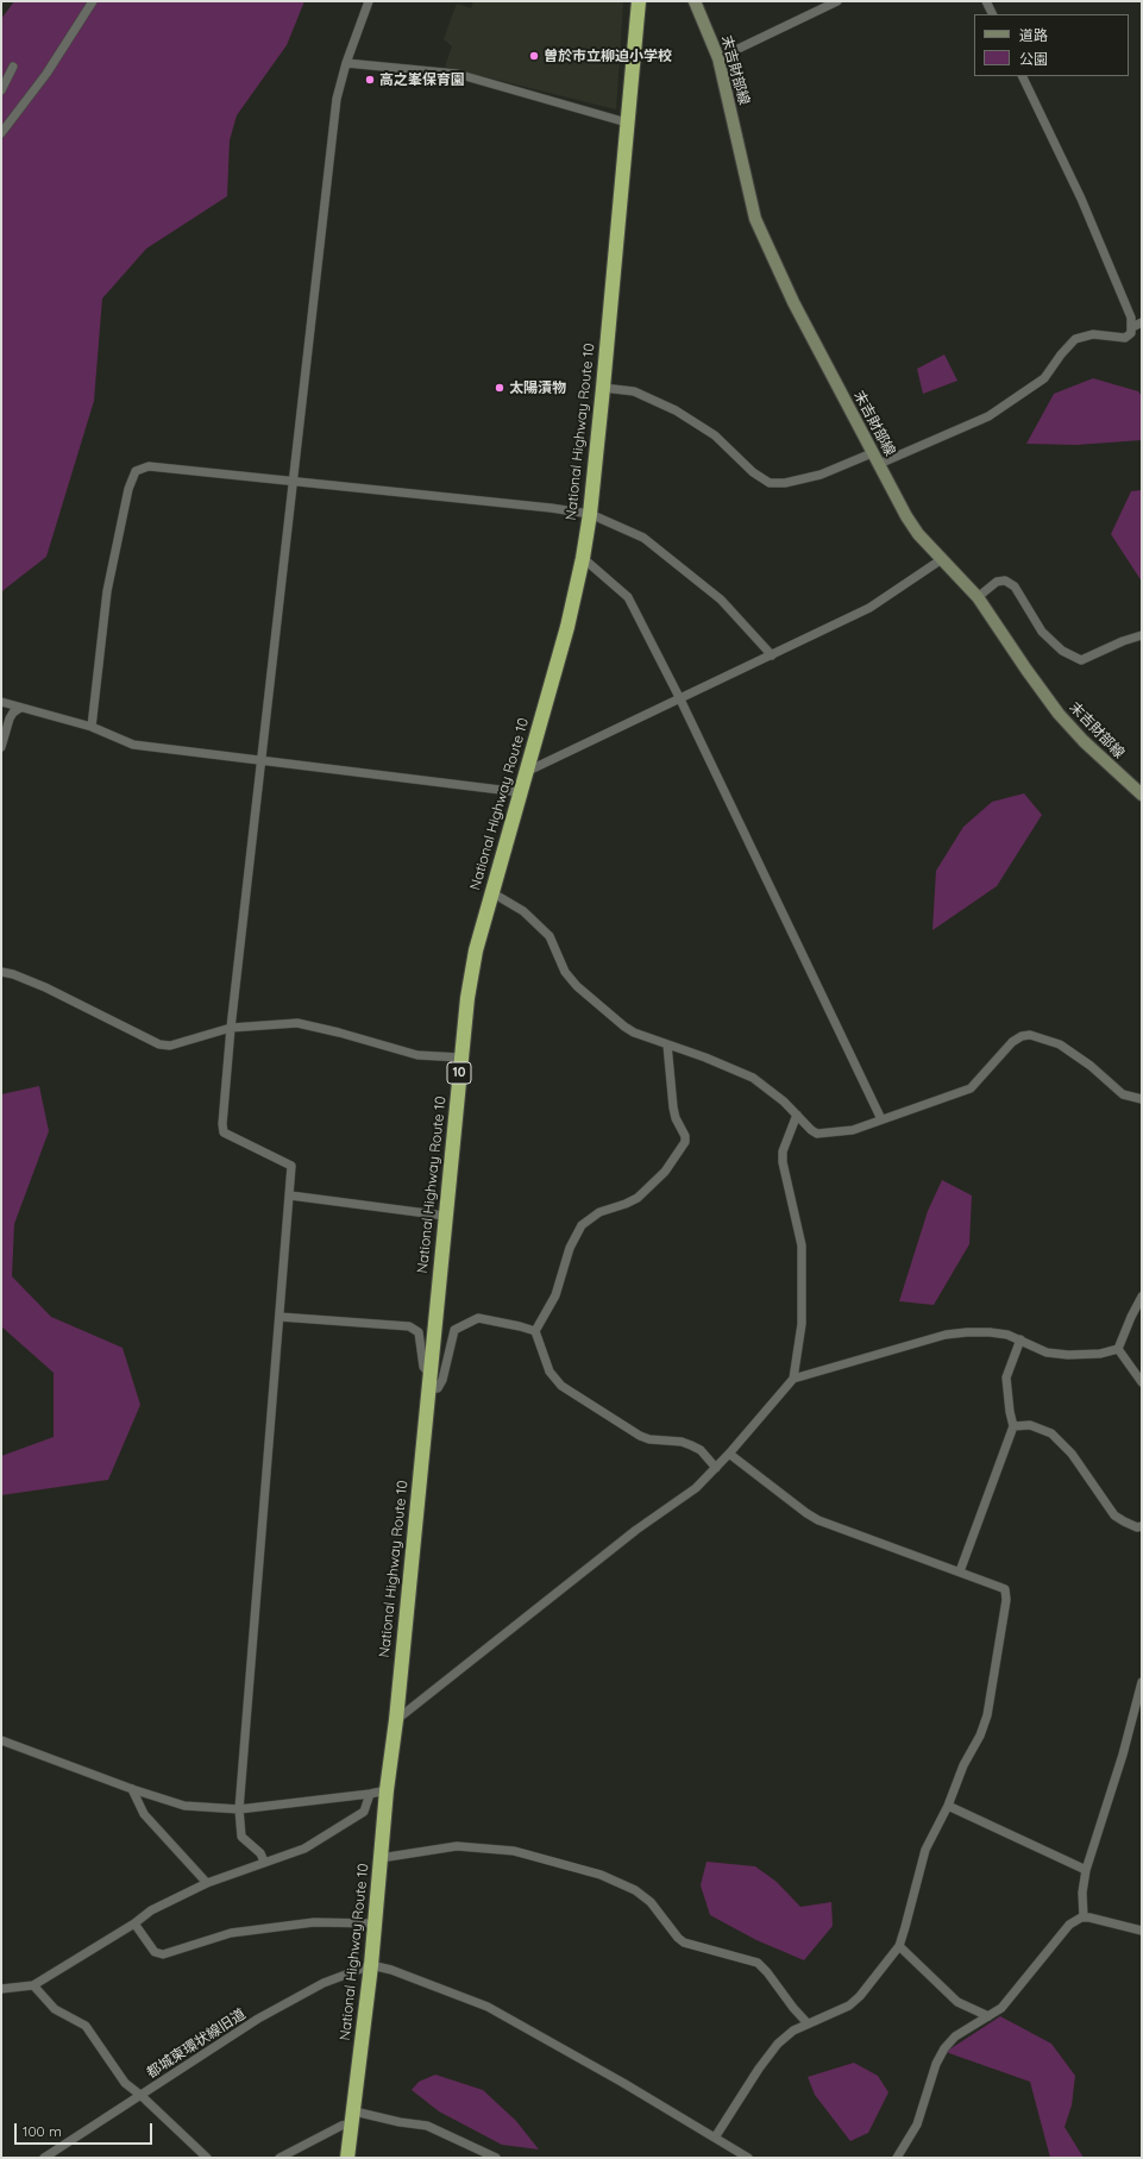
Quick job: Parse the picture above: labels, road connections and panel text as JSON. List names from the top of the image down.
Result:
{
  "streets": {
    "highway": ["National Highway Route 10", "10"],
    "main road": ["末吉財部線"],
    "street": ["都城東環状線旧道"]
  },
  "crossings": [
    ["National Highway Route 10", "都城東環状線旧道"]
  ],
  "places": ["曽於市立柳迫小学校", "高之峯保育園", "太陽漬物"],
  "legend": ["道路", "公園"],
  "scale_bar": "100 m"
}
